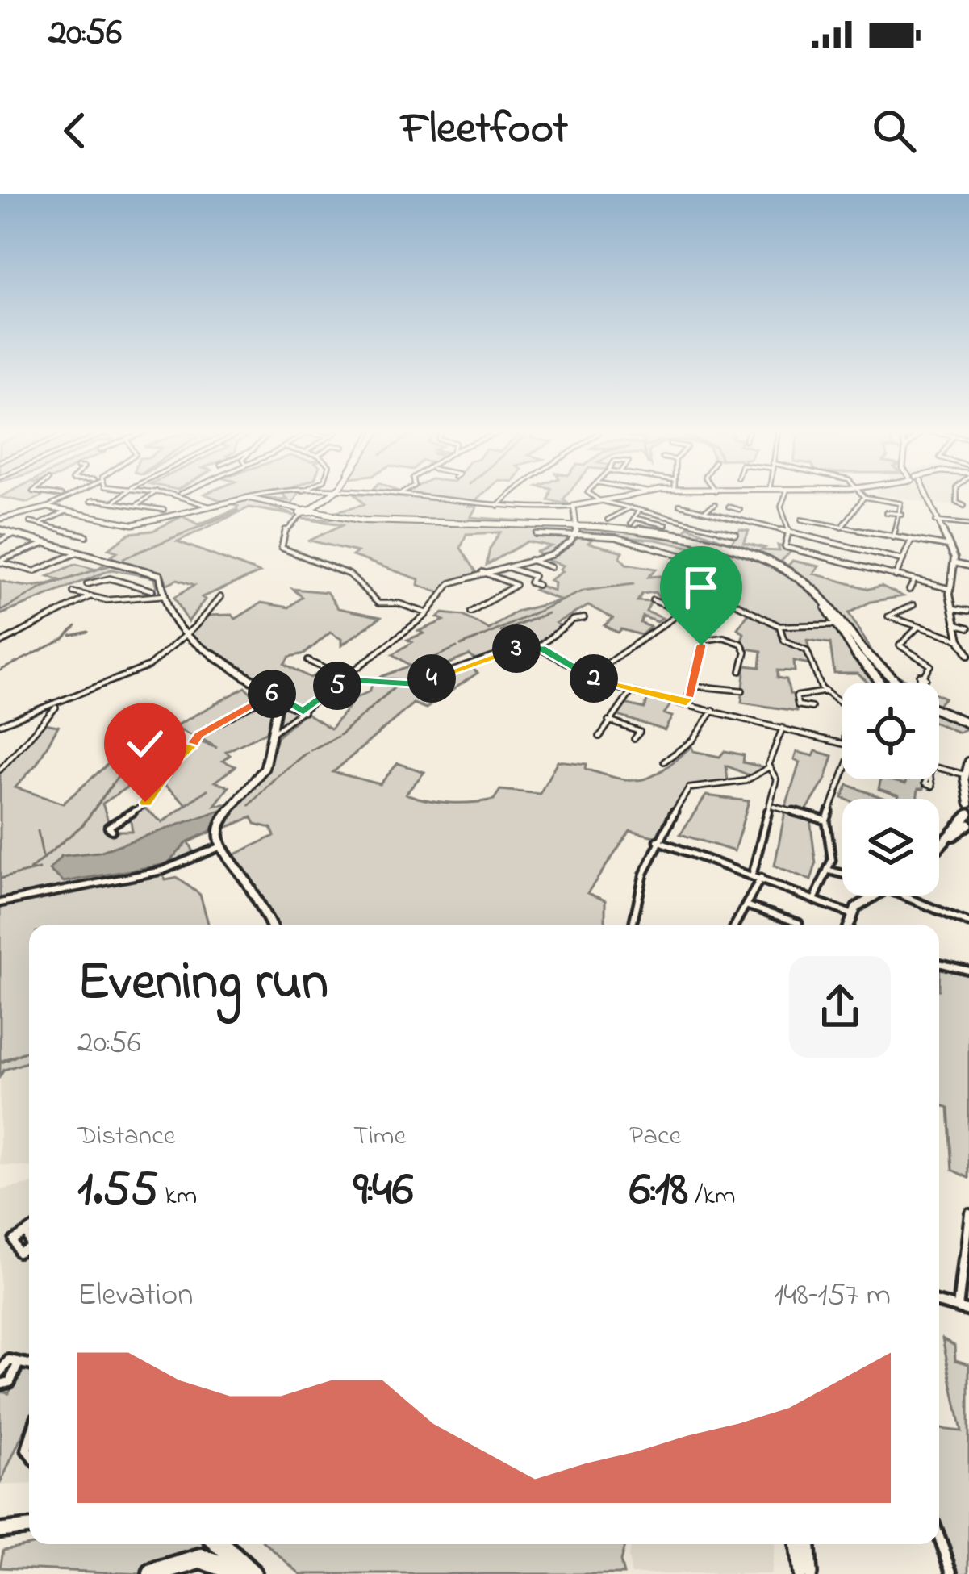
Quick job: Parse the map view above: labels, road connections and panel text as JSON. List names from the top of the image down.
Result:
{
  "page": {
    "status": "20:56",
    "header": "Fleetfoot",
    "pins": [
      "3",
      "2",
      "4",
      "5",
      "6"
    ],
    "heading": ["Evening run", "20:56"],
    "stats": [
      ["Distance", "1.55 km"],
      ["Time", "9:46"],
      ["Pace", "6:18 /km"]
    ],
    "chart": ["Elevation", "148–157 m"]
  }
}
